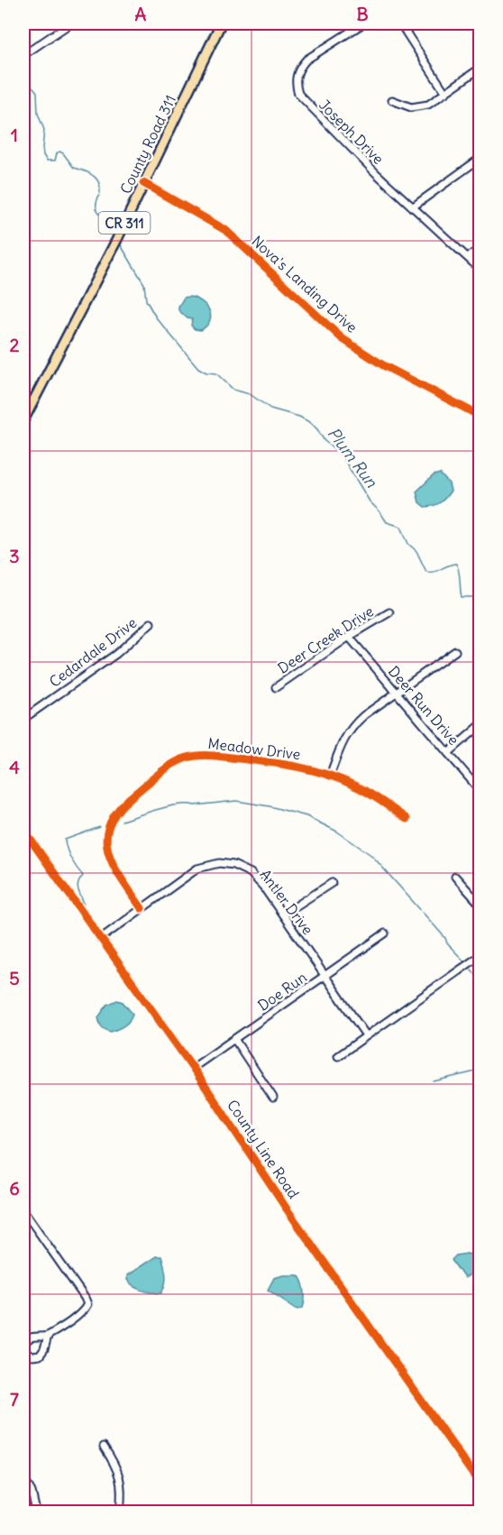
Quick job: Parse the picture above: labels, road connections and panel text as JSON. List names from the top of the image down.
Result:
{
  "streets": {
    "main road": ["County Road 311", "CR 311"],
    "street": [
      "Joseph Drive",
      "Nova's Landing Drive",
      "Deer Creek Drive",
      "Cedardale Drive",
      "Deer Run Drive",
      "Meadow Drive",
      "Antler Drive",
      "Doe Run",
      "County Line Road"
    ]
  },
  "crossings": [
    ["County Road 311", "Nova's Landing Drive"],
    ["Deer Creek Drive", "Deer Run Drive"],
    ["Meadow Drive", "Antler Drive"],
    ["Antler Drive", "Doe Run"],
    ["Antler Drive", "County Line Road"],
    ["Doe Run", "County Line Road"]
  ],
  "water": ["Plum Run"],
  "grid": {
    "columns": ["A", "B"],
    "rows": [
      "1",
      "2",
      "3",
      "4",
      "5",
      "6",
      "7"
    ]
  }
}
